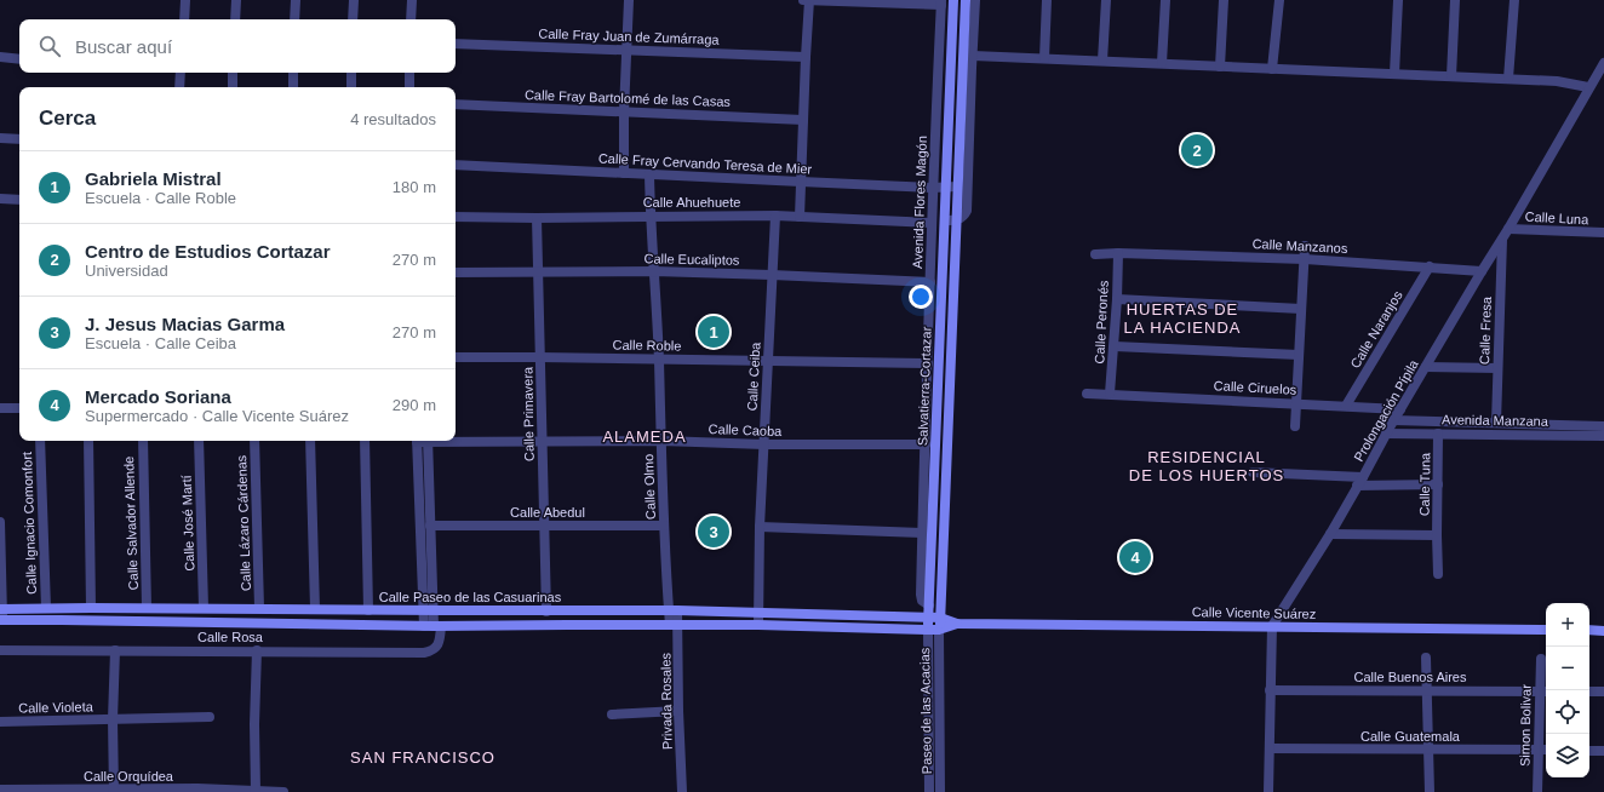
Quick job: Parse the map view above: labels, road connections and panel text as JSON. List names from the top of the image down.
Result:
{
  "streets": {
    "main road": ["Salvatierra-Cortazar", "Calle Paseo de las Casuarinas", "Calle Vicente Suárez"],
    "street": [
      "Calle Fray Juan de Zumárraga",
      "Calle Fray Bartolomé de las Casas",
      "Calle Fray Cervando Teresa de Mier",
      "Calle Ahuehuete",
      "Avenida Flores Magón",
      "Calle Luna",
      "Calle Manzanos",
      "Calle Eucaliptos",
      "Calle Peronés",
      "Calle Naranjos",
      "Calle Fresa",
      "Calle Roble",
      "Calle Ceiba",
      "Calle Ciruelos",
      "Prolongación Pípila",
      "Calle Primavera",
      "Avenida Manzana",
      "Calle Caoba",
      "Calle Tuna",
      "Calle Olmo",
      "Calle Abedul",
      "Calle Ignacio Comonfort",
      "Calle Salvador Allende",
      "Calle José Martí",
      "Calle Lázaro Cárdenas",
      "Calle Rosa",
      "Calle Buenos Aires",
      "Privada Rosales",
      "Calle Violeta",
      "Paseo de las Acacias",
      "Simon Bolivar",
      "Calle Guatemala",
      "Calle Orquídea"
    ]
  },
  "crossings": [
    ["Calle Fray Cervando Teresa de Mier", "Avenida Flores Magón"],
    ["Calle Fray Cervando Teresa de Mier", "Salvatierra-Cortazar"],
    ["Calle Fray Cervando Teresa de Mier", "Calle Olmo"],
    ["Calle Ahuehuete", "Avenida Flores Magón"],
    ["Calle Ahuehuete", "Calle Ceiba"],
    ["Calle Ahuehuete", "Calle Primavera"],
    ["Calle Ahuehuete", "Calle Olmo"],
    ["Avenida Flores Magón", "Calle Eucaliptos"],
    ["Avenida Flores Magón", "Calle Roble"],
    ["Avenida Flores Magón", "Salvatierra-Cortazar"],
    ["Avenida Flores Magón", "Calle Caoba"],
    ["Calle Luna", "Prolongación Pípila"],
    ["Calle Manzanos", "Calle Peronés"],
    ["Calle Manzanos", "Calle Naranjos"],
    ["Calle Manzanos", "Prolongación Pípila"],
    ["Calle Eucaliptos", "Calle Ceiba"],
    ["Calle Eucaliptos", "Calle Primavera"],
    ["Calle Eucaliptos", "Calle Olmo"],
    ["Calle Peronés", "Calle Ciruelos"],
    ["Calle Naranjos", "Calle Ciruelos"],
    ["Calle Fresa", "Prolongación Pípila"],
    ["Calle Fresa", "Avenida Manzana"],
    ["Calle Roble", "Calle Ceiba"],
    ["Calle Roble", "Calle Primavera"],
    ["Calle Roble", "Calle Olmo"],
    ["Calle Ceiba", "Calle Caoba"],
    ["Calle Ceiba", "Calle Paseo de las Casuarinas"],
    ["Salvatierra-Cortazar", "Calle Paseo de las Casuarinas"],
    ["Salvatierra-Cortazar", "Calle Vicente Suárez"],
    ["Salvatierra-Cortazar", "Paseo de las Acacias"],
    ["Calle Ciruelos", "Prolongación Pípila"],
    ["Prolongación Pípila", "Avenida Manzana"],
    ["Prolongación Pípila", "Calle Vicente Suárez"],
    ["Prolongación Pípila", "Calle Buenos Aires"],
    ["Prolongación Pípila", "Calle Guatemala"],
    ["Calle Primavera", "Calle Caoba"],
    ["Calle Primavera", "Calle Abedul"],
    ["Calle Primavera", "Calle Paseo de las Casuarinas"],
    ["Avenida Manzana", "Calle Tuna"],
    ["Calle Caoba", "Calle Olmo"],
    ["Calle Olmo", "Calle Abedul"],
    ["Calle Olmo", "Calle Paseo de las Casuarinas"],
    ["Calle Olmo", "Privada Rosales"],
    ["Calle Ignacio Comonfort", "Calle Paseo de las Casuarinas"],
    ["Calle Salvador Allende", "Calle Paseo de las Casuarinas"],
    ["Calle José Martí", "Calle Paseo de las Casuarinas"],
    ["Calle Lázaro Cárdenas", "Calle Paseo de las Casuarinas"],
    ["Calle Paseo de las Casuarinas", "Calle Vicente Suárez"],
    ["Calle Paseo de las Casuarinas", "Calle Rosa"],
    ["Calle Paseo de las Casuarinas", "Privada Rosales"],
    ["Calle Paseo de las Casuarinas", "Paseo de las Acacias"],
    ["Calle Vicente Suárez", "Paseo de las Acacias"],
    ["Calle Buenos Aires", "Simon Bolivar"],
    ["Simon Bolivar", "Calle Guatemala"]
  ],
  "districts": [
    "HUERTAS DE LA HACIENDA",
    "ALAMEDA",
    "RESIDENCIAL DE LOS HUERTOS",
    "SAN FRANCISCO"
  ],
  "page": {
    "search": "Buscar aquí",
    "heading": ["Cerca", "4 resultados"],
    "pins": [
      "2",
      "1",
      "3",
      "4"
    ],
    "list": [
      {
        "mark": "1",
        "name": "Gabriela Mistral",
        "note": "Escuela · Calle Roble",
        "value": "180 m"
      },
      {
        "mark": "2",
        "name": "Centro de Estudios Cortazar",
        "note": "Universidad",
        "value": "270 m"
      },
      {
        "mark": "3",
        "name": "J. Jesus Macias Garma",
        "note": "Escuela · Calle Ceiba",
        "value": "270 m"
      },
      {
        "mark": "4",
        "name": "Mercado Soriana",
        "note": "Supermercado · Calle Vicente Suárez",
        "value": "290 m"
      }
    ],
    "map_buttons": ["+", "−"]
  }
}
